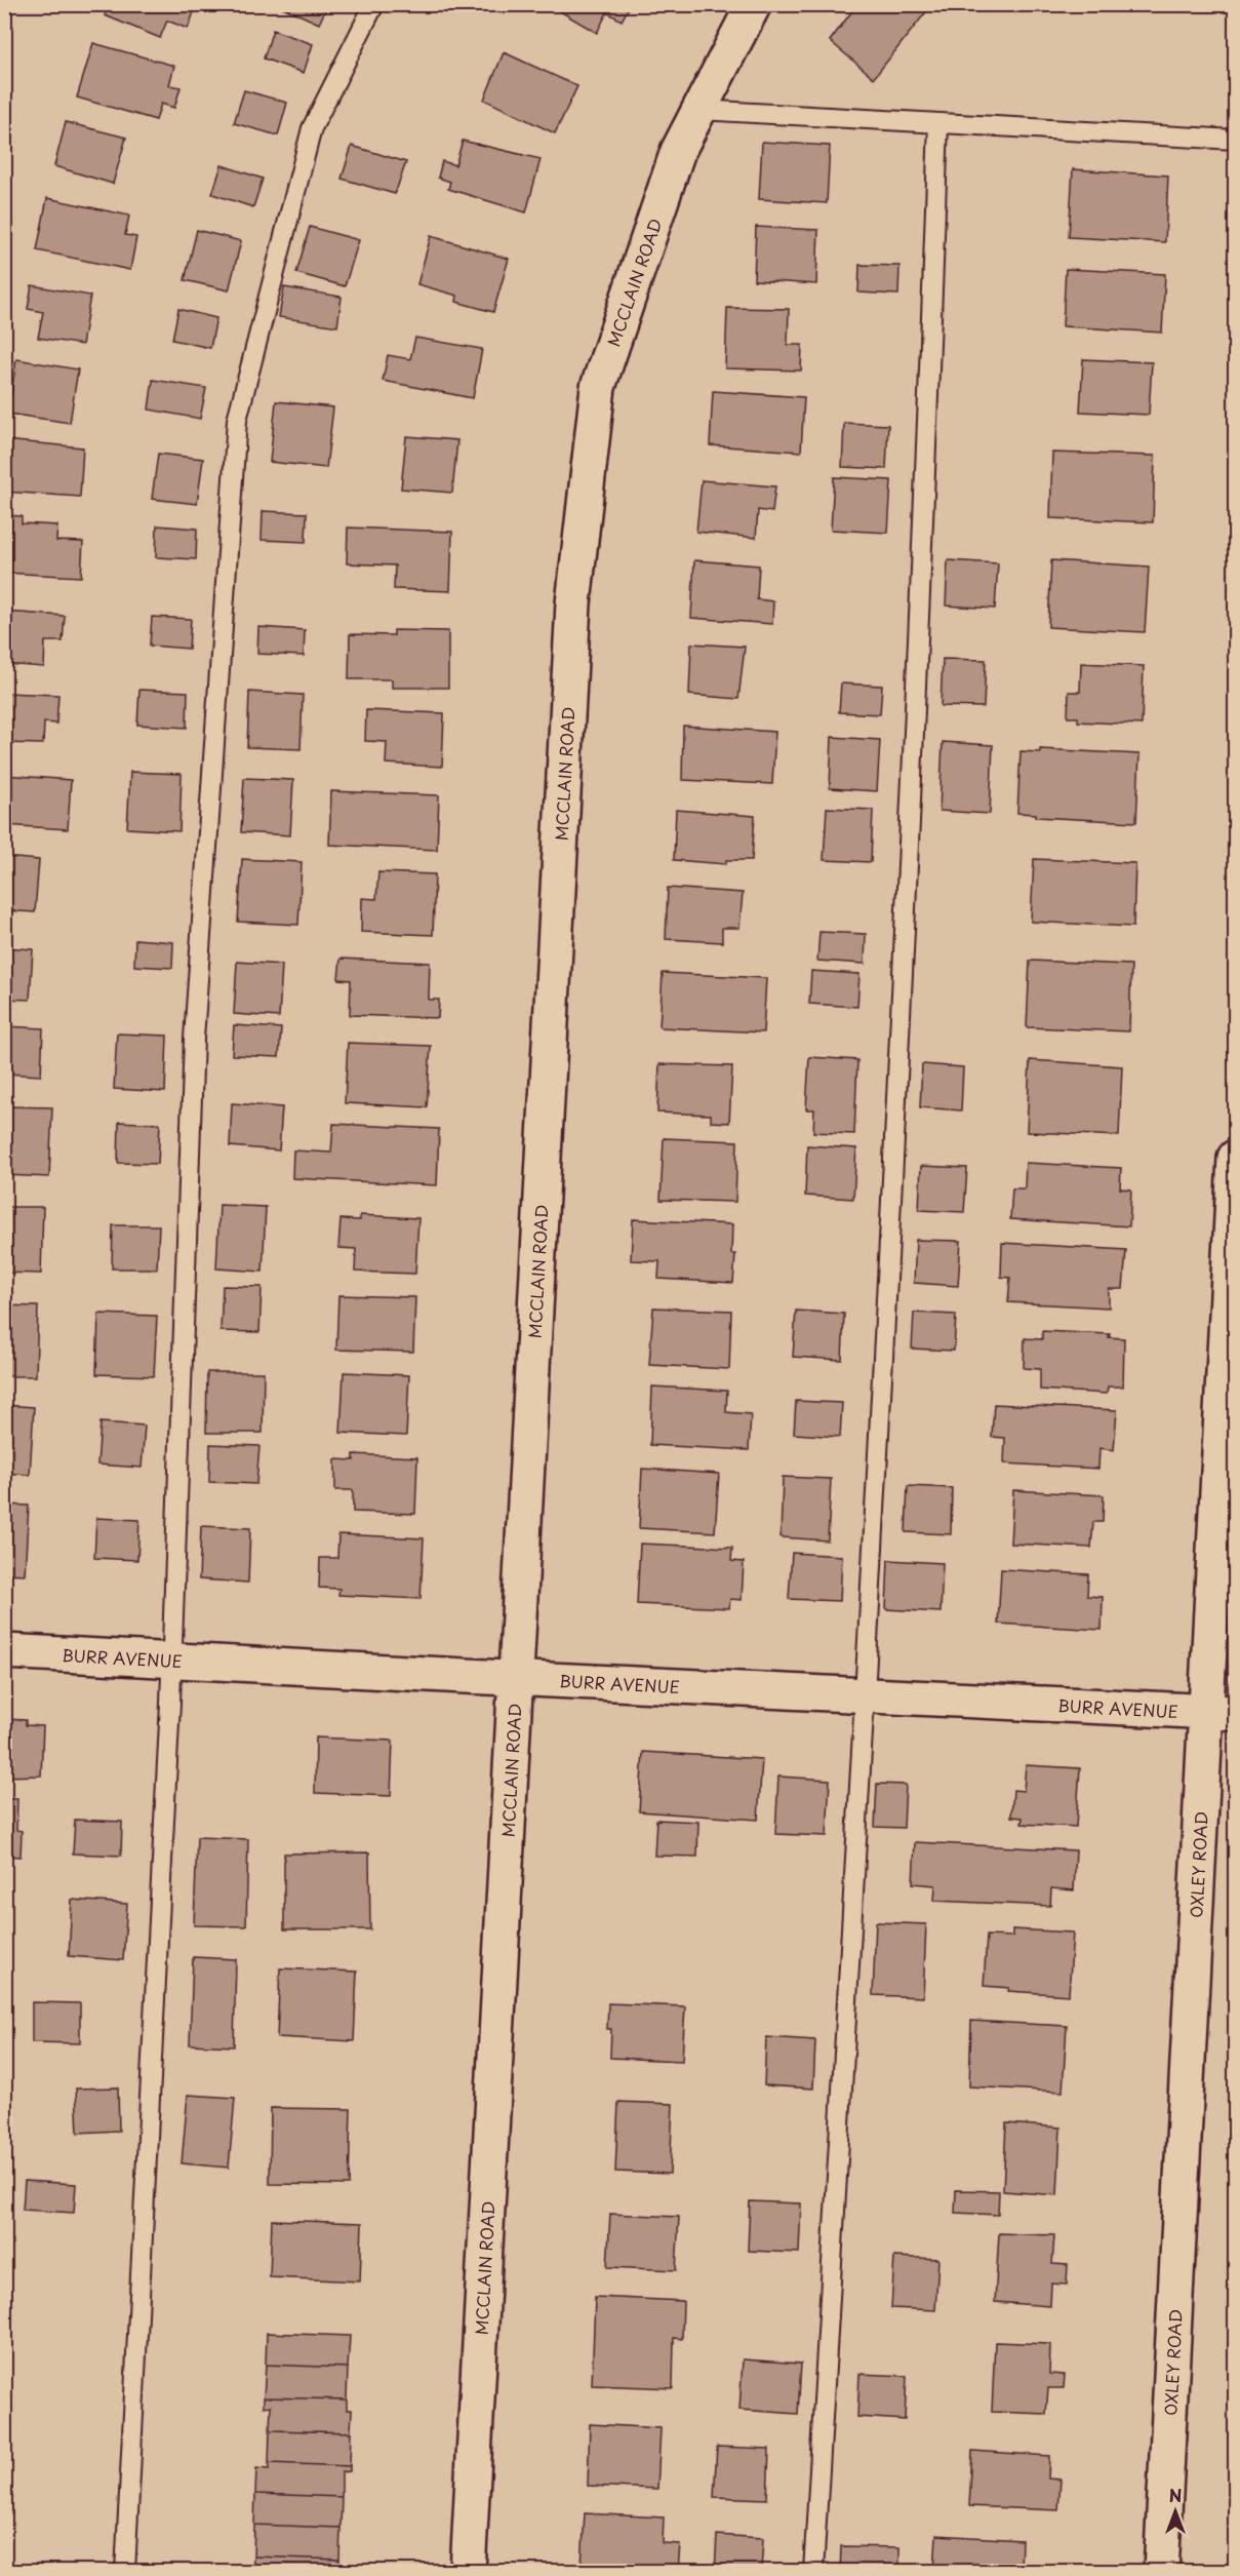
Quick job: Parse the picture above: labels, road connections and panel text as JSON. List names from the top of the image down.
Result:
{
  "streets": {
    "street": ["MCCLAIN ROAD", "BURR AVENUE", "OXLEY ROAD"]
  },
  "crossings": [
    ["MCCLAIN ROAD", "BURR AVENUE"],
    ["BURR AVENUE", "OXLEY ROAD"]
  ],
  "north": "top"
}
